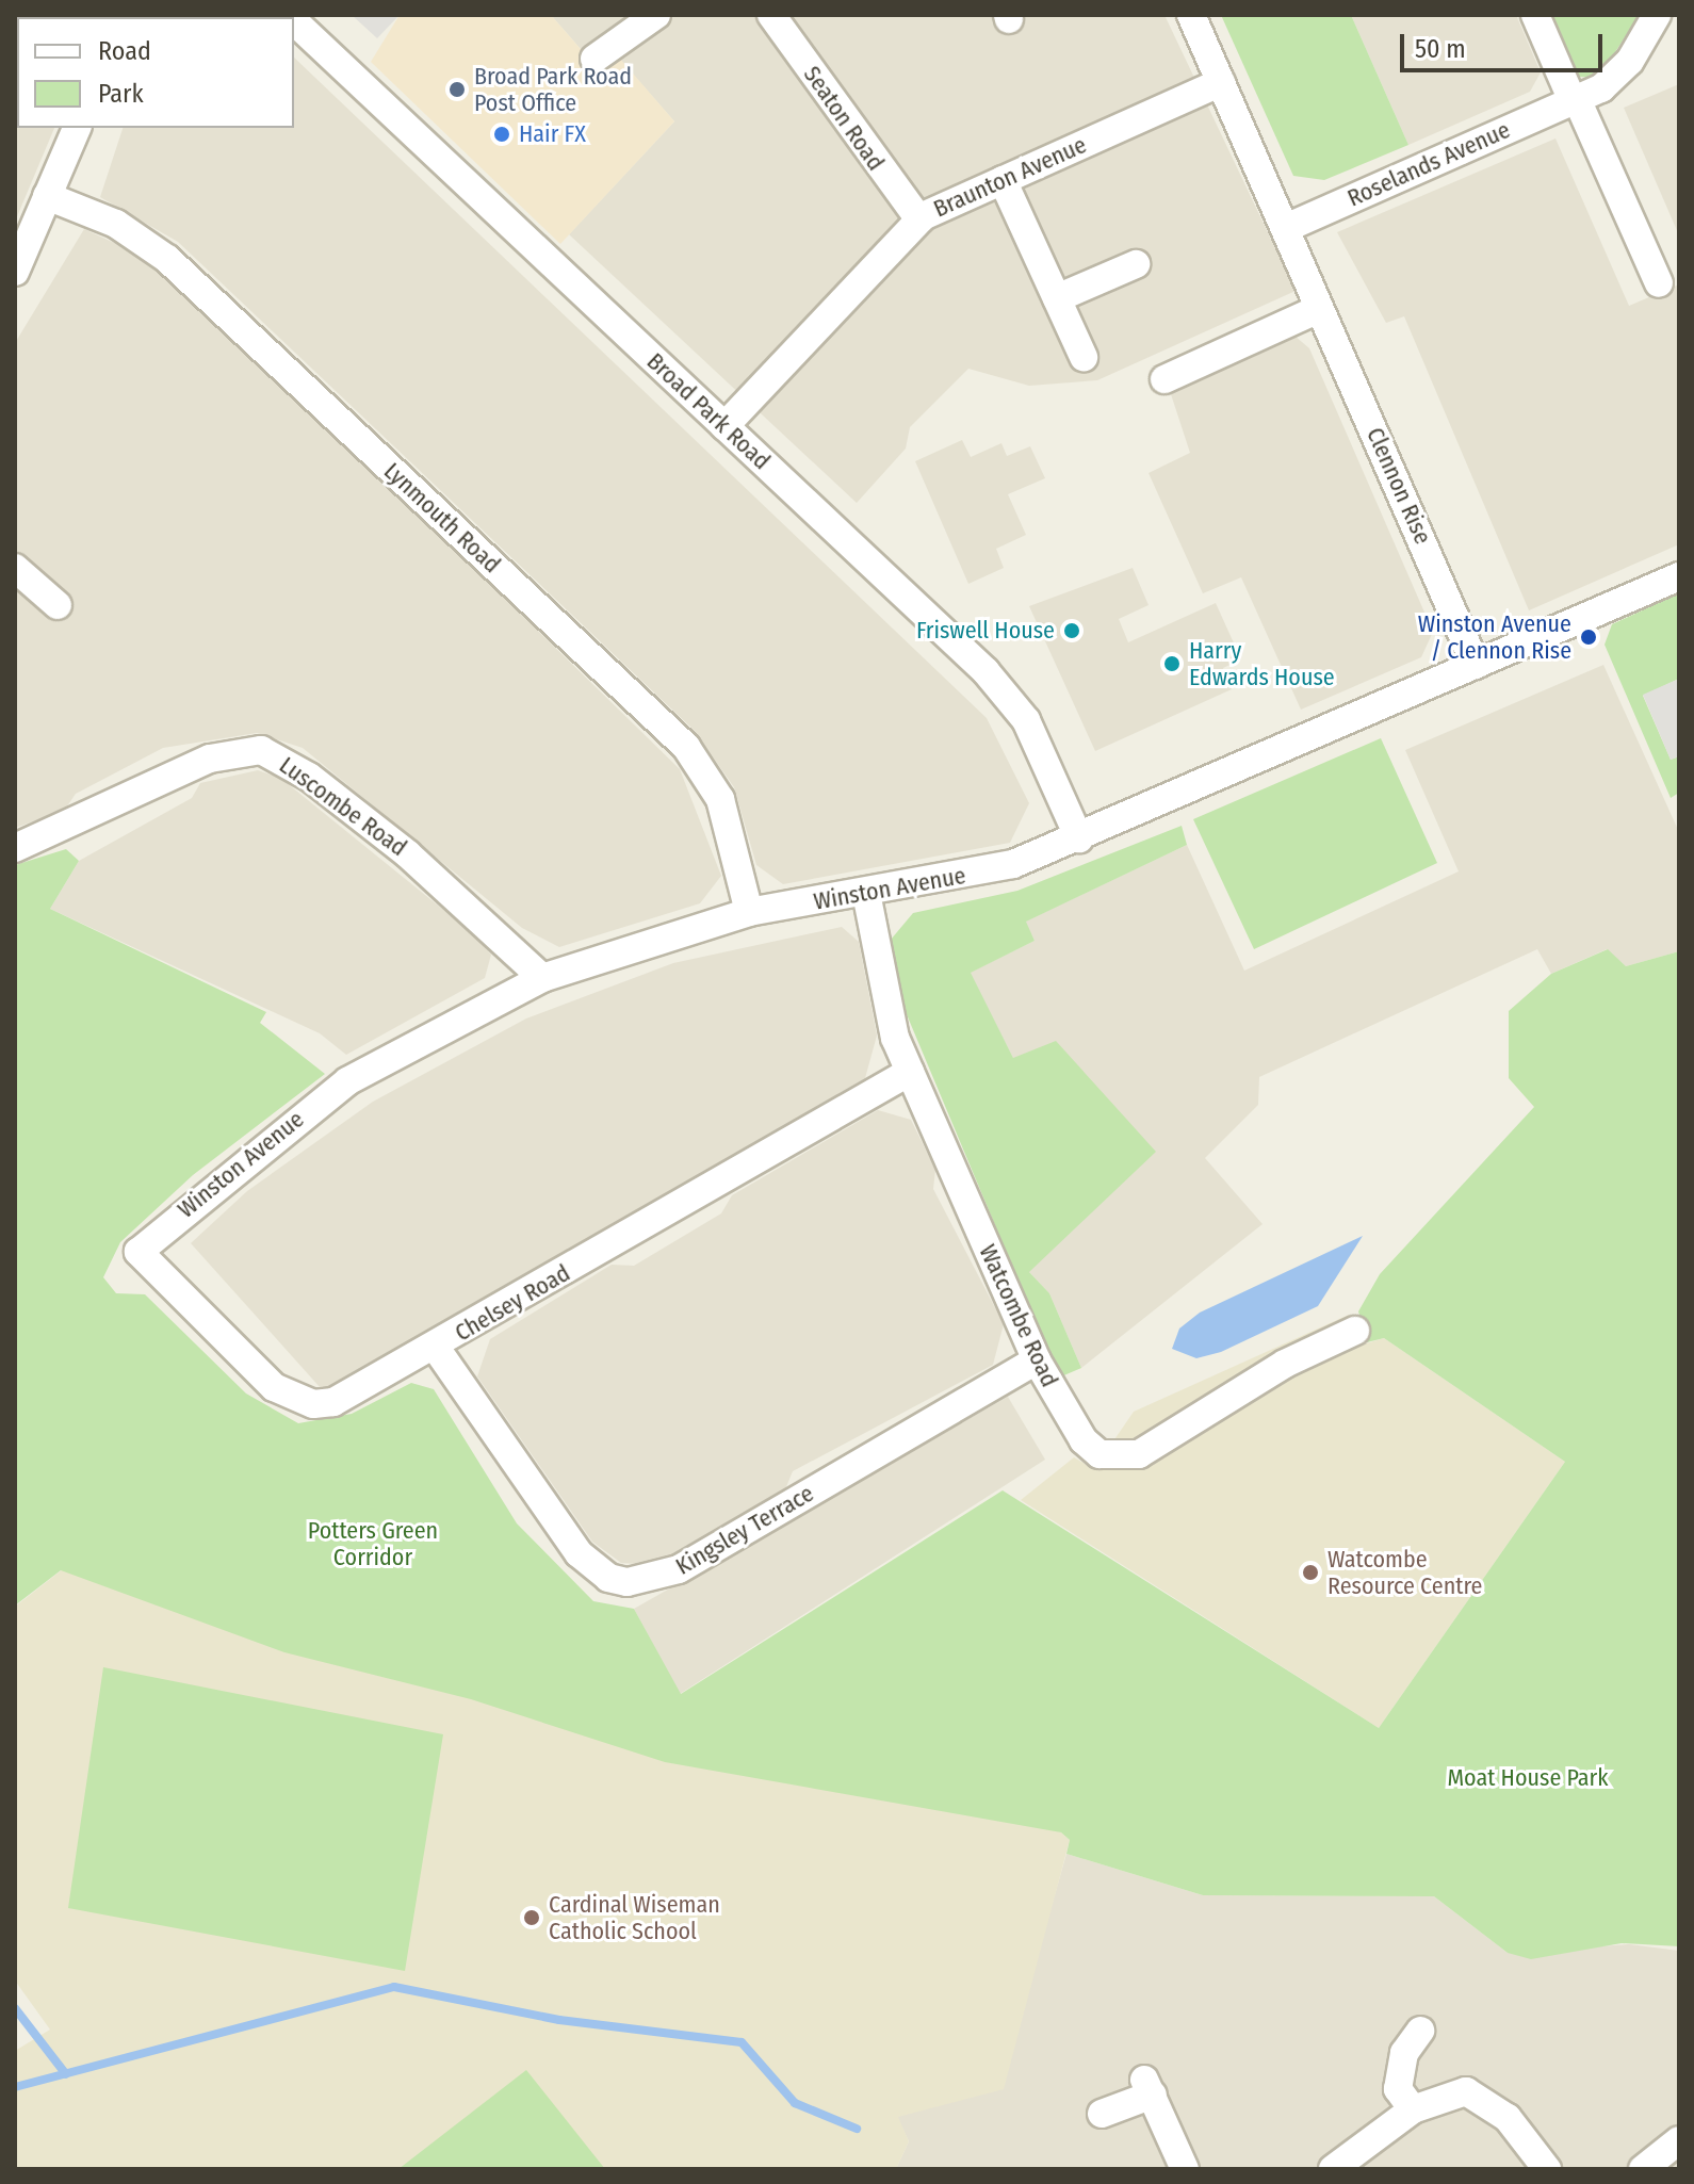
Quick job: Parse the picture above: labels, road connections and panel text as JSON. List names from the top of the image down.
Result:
{
  "streets": {
    "street": [
      "Seaton Road",
      "Roselands Avenue",
      "Braunton Avenue",
      "Broad Park Road",
      "Clennon Rise",
      "Lynmouth Road",
      "Luscombe Road",
      "Winston Avenue",
      "Chelsey Road",
      "Watcombe Road",
      "Kingsley Terrace"
    ]
  },
  "crossings": [
    ["Seaton Road", "Braunton Avenue"],
    ["Roselands Avenue", "Clennon Rise"],
    ["Braunton Avenue", "Broad Park Road"],
    ["Braunton Avenue", "Clennon Rise"],
    ["Broad Park Road", "Winston Avenue"],
    ["Clennon Rise", "Winston Avenue"],
    ["Lynmouth Road", "Winston Avenue"],
    ["Luscombe Road", "Winston Avenue"],
    ["Winston Avenue", "Chelsey Road"],
    ["Winston Avenue", "Watcombe Road"],
    ["Chelsey Road", "Watcombe Road"],
    ["Chelsey Road", "Kingsley Terrace"],
    ["Watcombe Road", "Kingsley Terrace"]
  ],
  "parks": ["Potters Green Corridor", "Moat House Park"],
  "places": [
    "Broad Park Road Post Office",
    "Hair FX",
    "Friswell House",
    "Winston Avenue / Clennon Rise",
    "Harry Edwards House",
    "Watcombe Resource Centre",
    "Cardinal Wiseman Catholic School"
  ],
  "legend": ["Road", "Park"],
  "scale_bar": "50 m"
}
